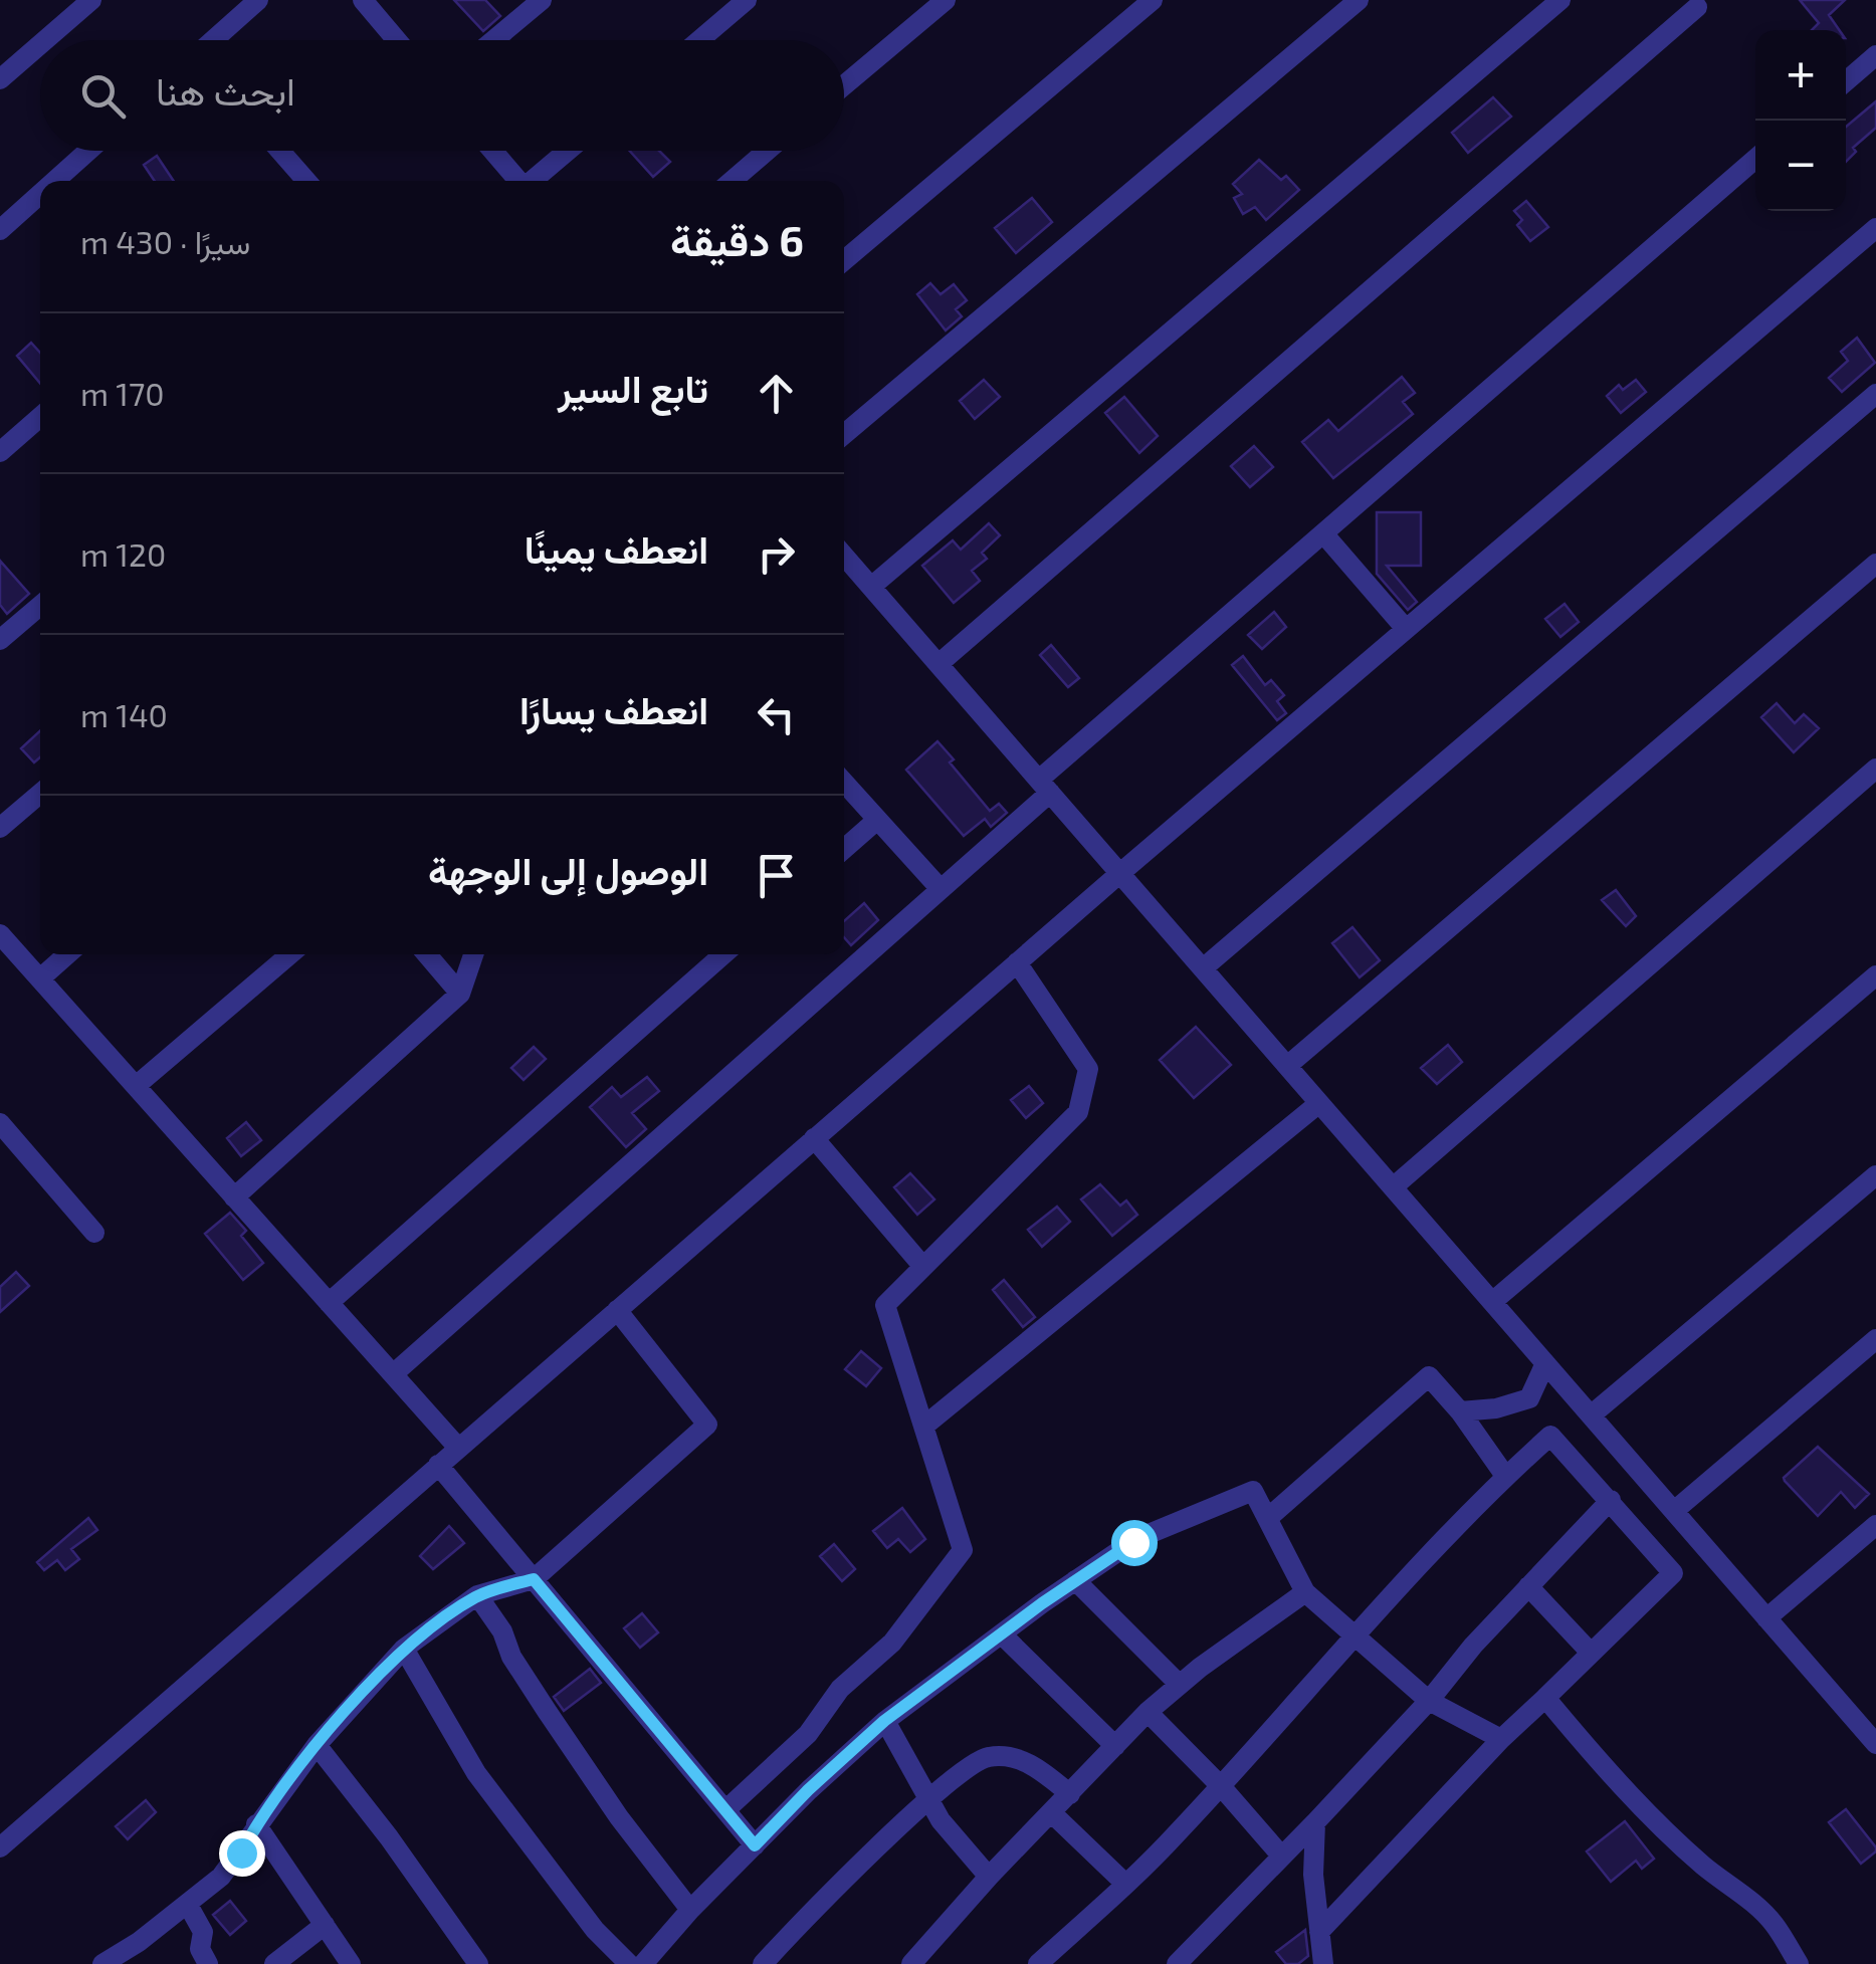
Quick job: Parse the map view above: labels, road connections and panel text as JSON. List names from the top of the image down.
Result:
{
  "page": {
    "map_buttons": ["+", "−"],
    "search": "ابحث هنا",
    "heading": ["6 دقيقة", "سيرًا · 430 m"],
    "list": [
      ["تابع السير", "170 m"],
      ["انعطف يمينًا", "120 m"],
      ["انعطف يسارًا", "140 m"],
      "الوصول إلى الوجهة"
    ]
  }
}
